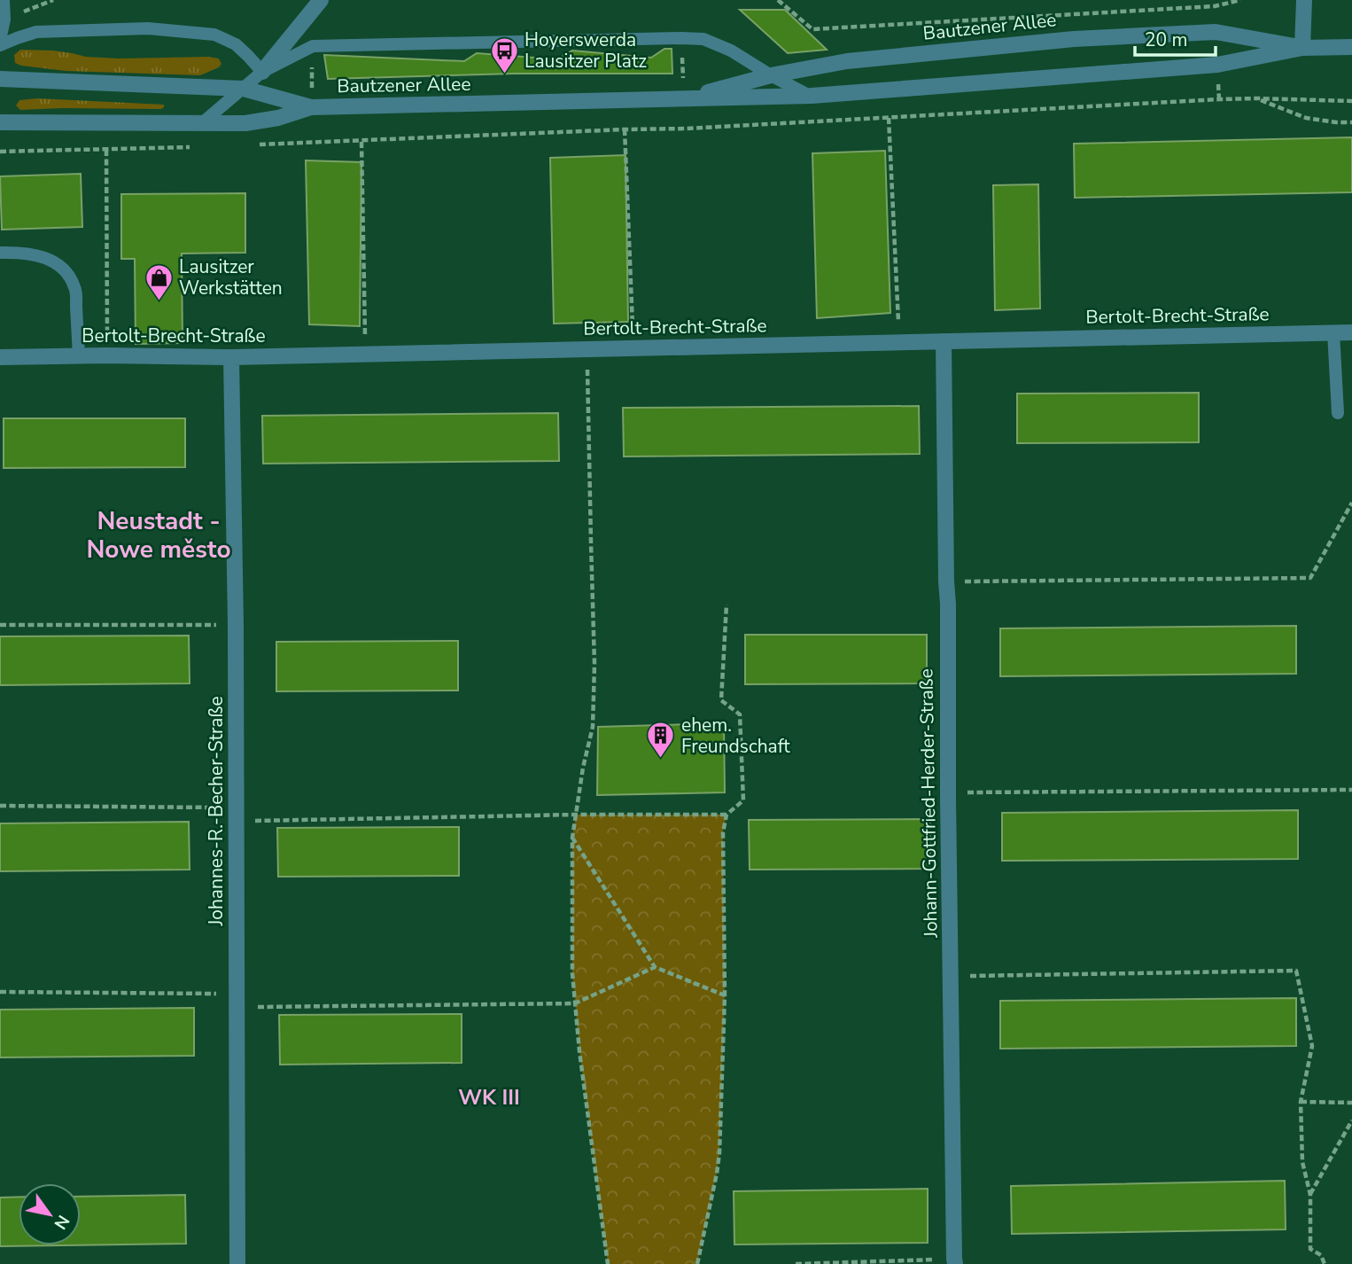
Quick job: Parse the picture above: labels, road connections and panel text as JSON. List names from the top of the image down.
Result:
{
  "streets": {
    "street": [
      "Bautzener Allee",
      "Bertolt-Brecht-Straße",
      "Johann-Gottfried-Herder-Straße",
      "Johannes-R.-Becher-Straße"
    ]
  },
  "crossings": [
    ["Bertolt-Brecht-Straße", "Johann-Gottfried-Herder-Straße"],
    ["Bertolt-Brecht-Straße", "Johannes-R.-Becher-Straße"]
  ],
  "districts": ["Neustadt - Nowe město", "WK III"],
  "places": {
    "bus stop": ["Hoyerswerda Lausitzer Platz"],
    "shop": ["Lausitzer Werkstätten"],
    "building": ["ehem. Freundschaft"]
  },
  "scale_bar": "20 m",
  "north": "bottom right"
}
